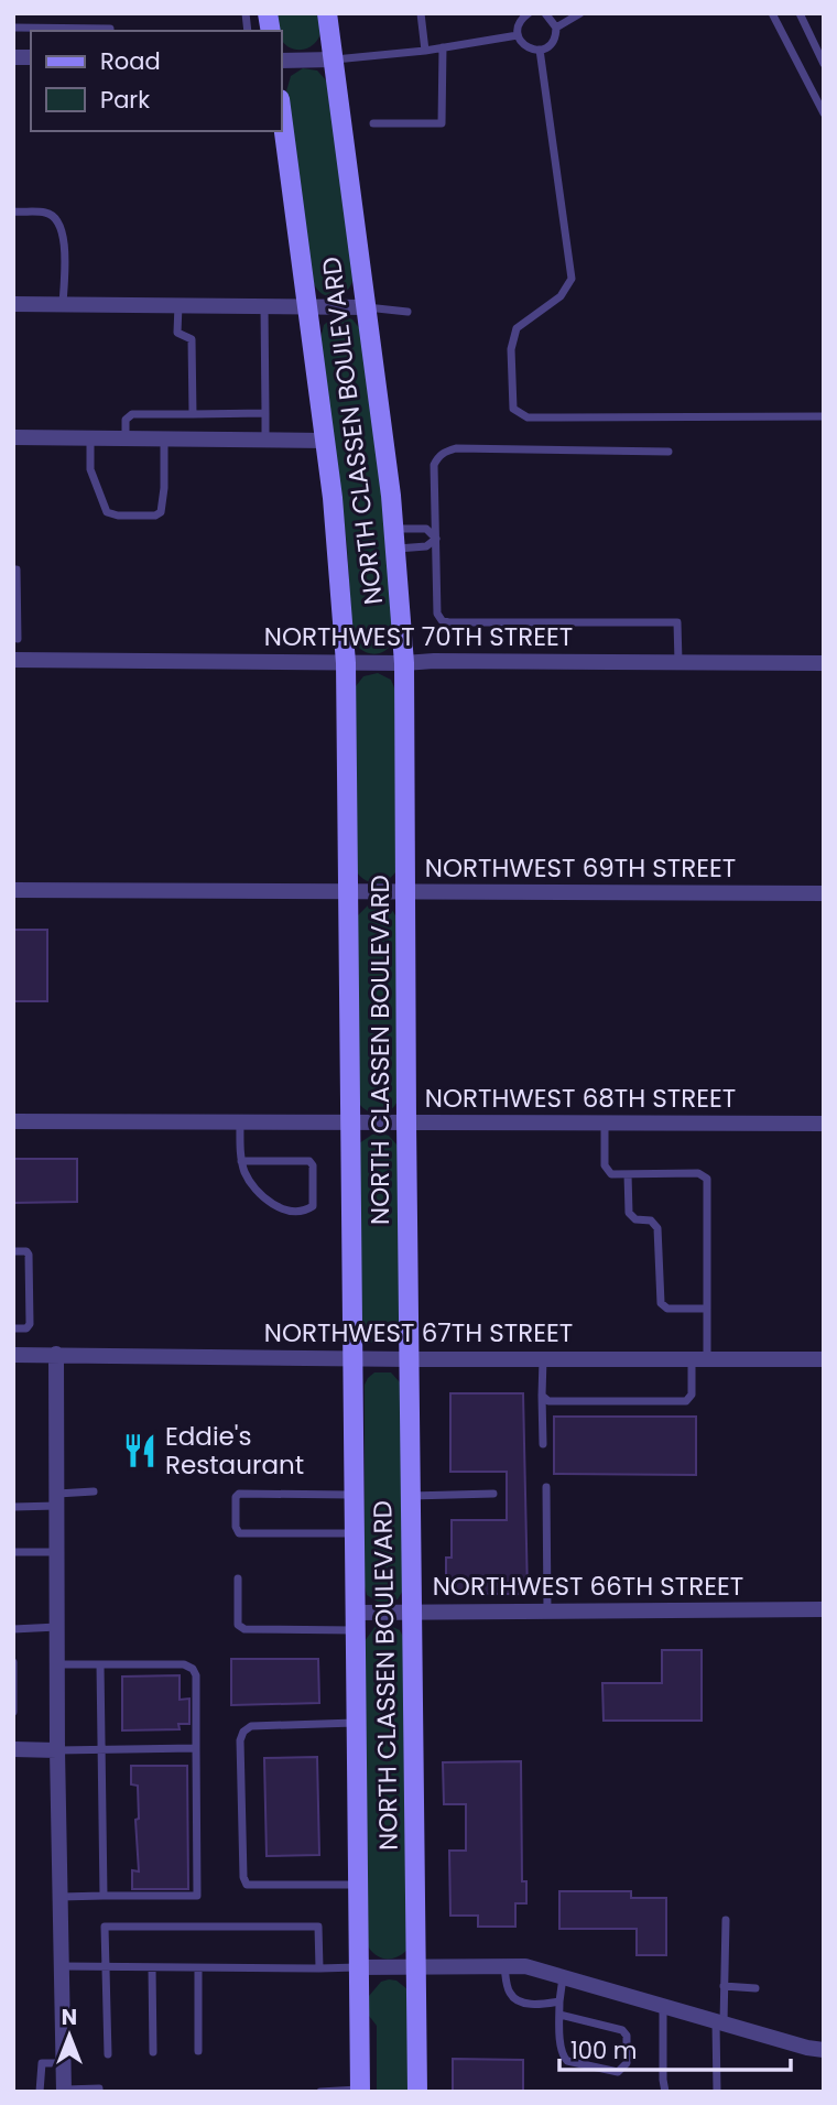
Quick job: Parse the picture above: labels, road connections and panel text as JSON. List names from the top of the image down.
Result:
{
  "streets": {
    "street": [
      "NORTH CLASSEN BOULEVARD",
      "NORTHWEST 70TH STREET",
      "NORTHWEST 69TH STREET",
      "NORTHWEST 68TH STREET",
      "NORTHWEST 67TH STREET",
      "NORTHWEST 66TH STREET"
    ]
  },
  "crossings": [
    ["NORTH CLASSEN BOULEVARD", "NORTHWEST 70TH STREET"],
    ["NORTH CLASSEN BOULEVARD", "NORTHWEST 69TH STREET"],
    ["NORTH CLASSEN BOULEVARD", "NORTHWEST 68TH STREET"],
    ["NORTH CLASSEN BOULEVARD", "NORTHWEST 67TH STREET"],
    ["NORTH CLASSEN BOULEVARD", "NORTHWEST 66TH STREET"]
  ],
  "places": {
    "restaurant": ["Eddie's Restaurant"]
  },
  "legend": ["Road", "Park"],
  "scale_bar": "100 m",
  "north": "top"
}
